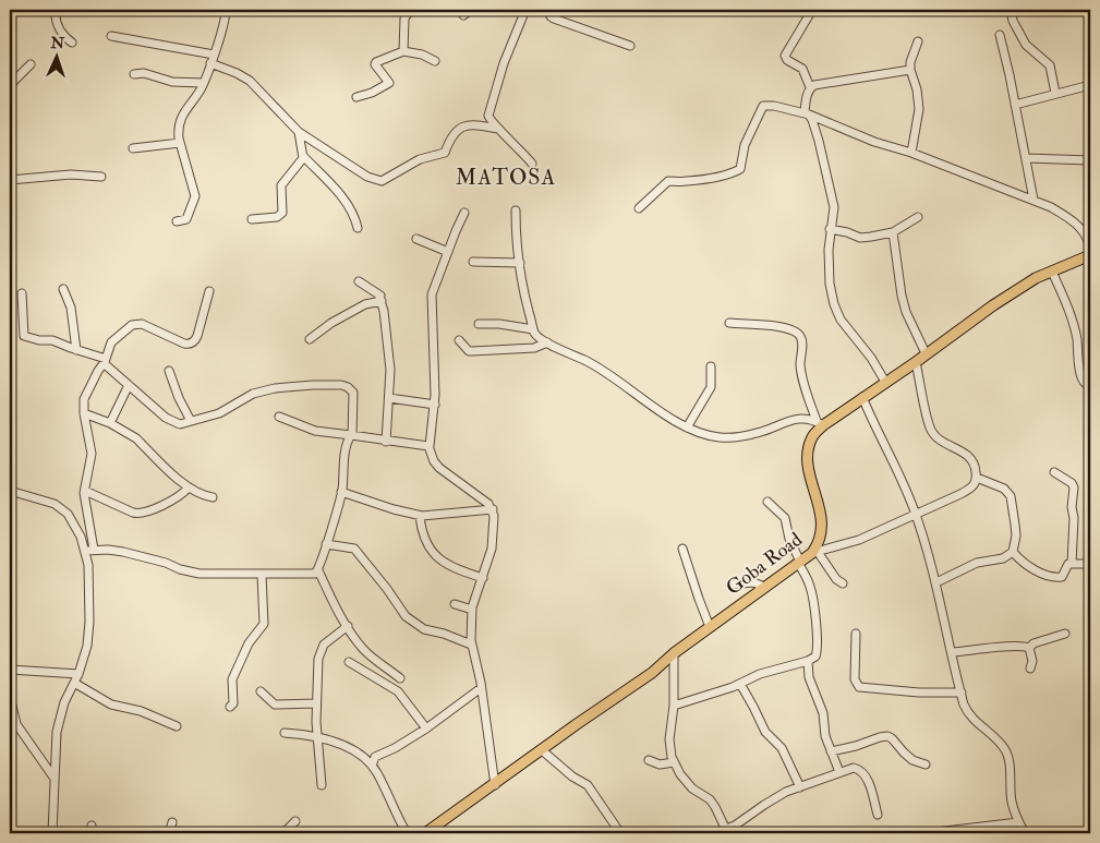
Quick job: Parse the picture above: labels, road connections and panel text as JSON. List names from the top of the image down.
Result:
{
  "streets": {
    "main road": ["Goba Road"]
  },
  "districts": ["MATOSA"],
  "north": "top"
}
